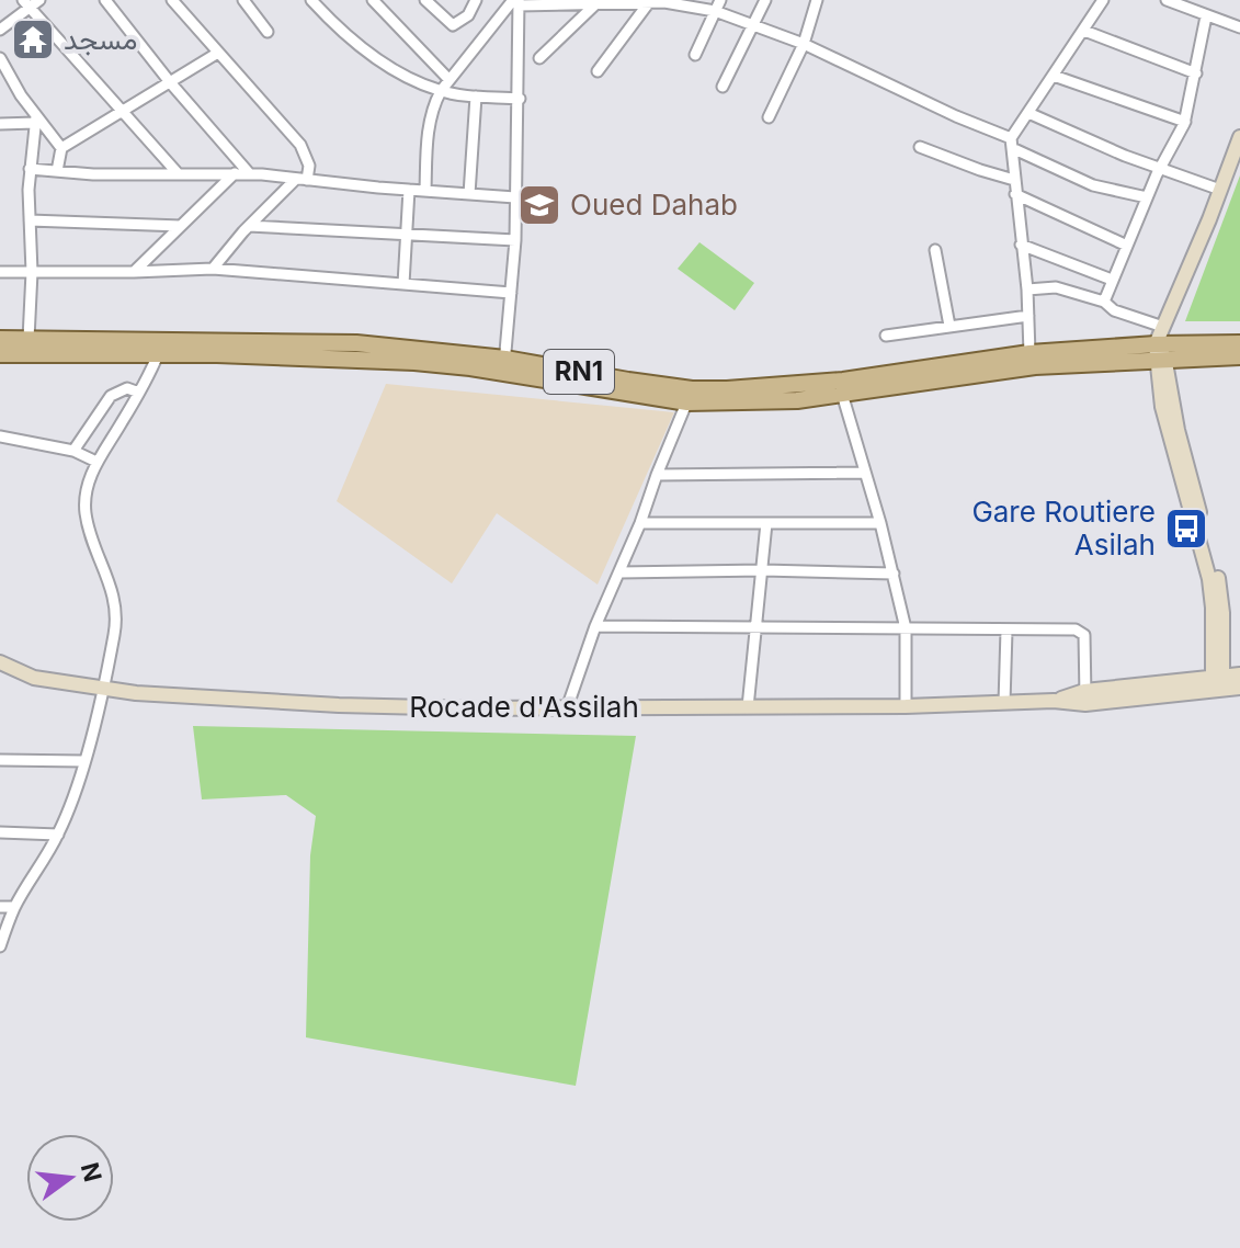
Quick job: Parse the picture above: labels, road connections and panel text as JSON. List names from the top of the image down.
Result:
{
  "streets": {
    "main road": ["RN1"],
    "street": ["Rocade d'Assilah"]
  },
  "places": {
    "temple": ["مسجد"],
    "school or university": ["Oued Dahab"],
    "bus stop": ["Gare Routiere Asilah"]
  },
  "north": "right"
}
